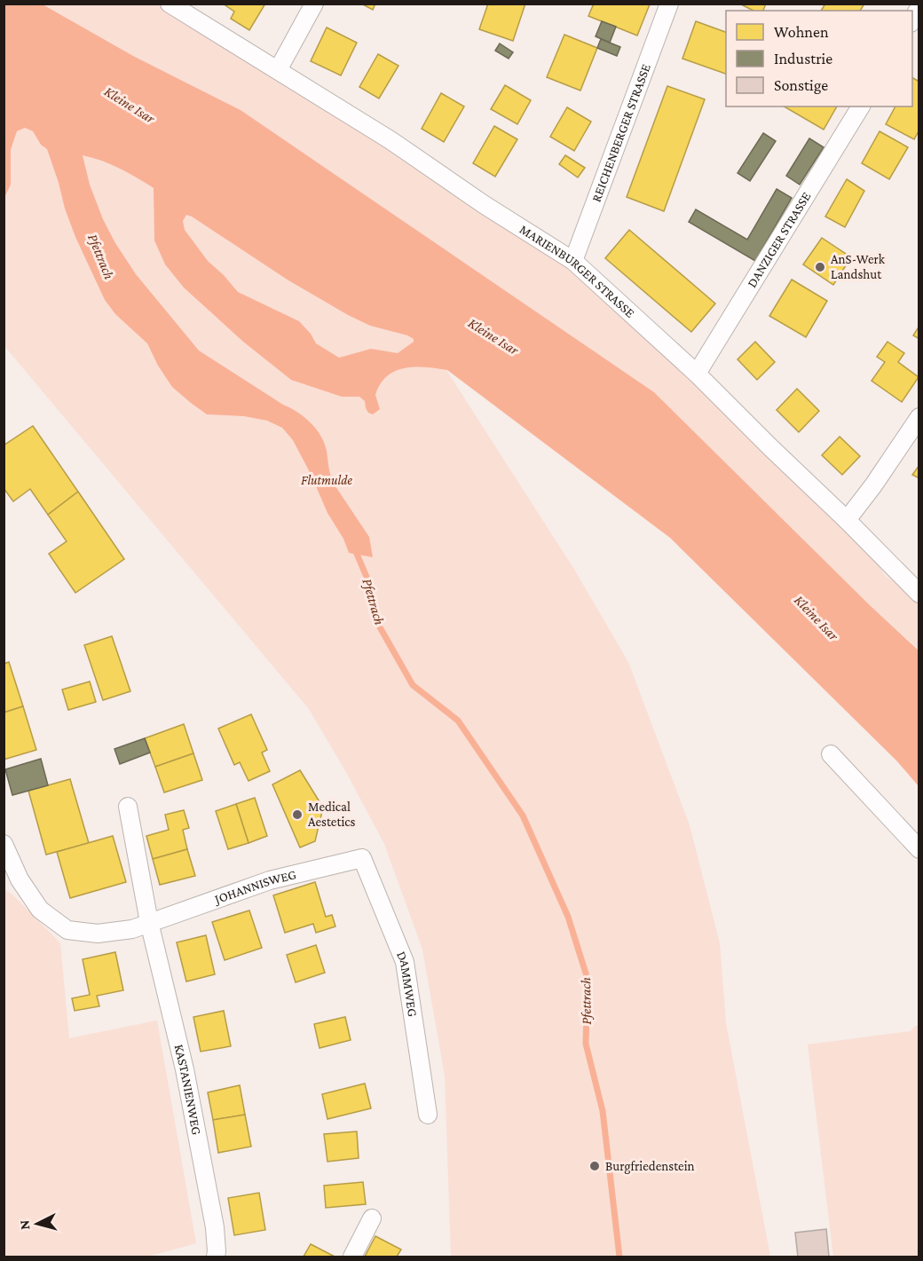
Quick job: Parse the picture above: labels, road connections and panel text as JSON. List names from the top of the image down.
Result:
{
  "streets": {
    "street": [
      "REICHENBERGER STRASSE",
      "DANZIGER STRASSE",
      "MARIENBURGER STRASSE",
      "JOHANNISWEG",
      "DAMMWEG",
      "KASTANIENWEG"
    ]
  },
  "crossings": [
    ["REICHENBERGER STRASSE", "MARIENBURGER STRASSE"],
    ["DANZIGER STRASSE", "MARIENBURGER STRASSE"],
    ["JOHANNISWEG", "DAMMWEG"],
    ["JOHANNISWEG", "KASTANIENWEG"]
  ],
  "water": ["Kleine Isar", "Pfettrach"],
  "parks": ["Flutmulde"],
  "places": ["AnS-Werk Landshut", "Medical Aestetics", "Burgfriedenstein"],
  "legend": ["Wohnen", "Industrie", "Sonstige"],
  "north": "left"
}
